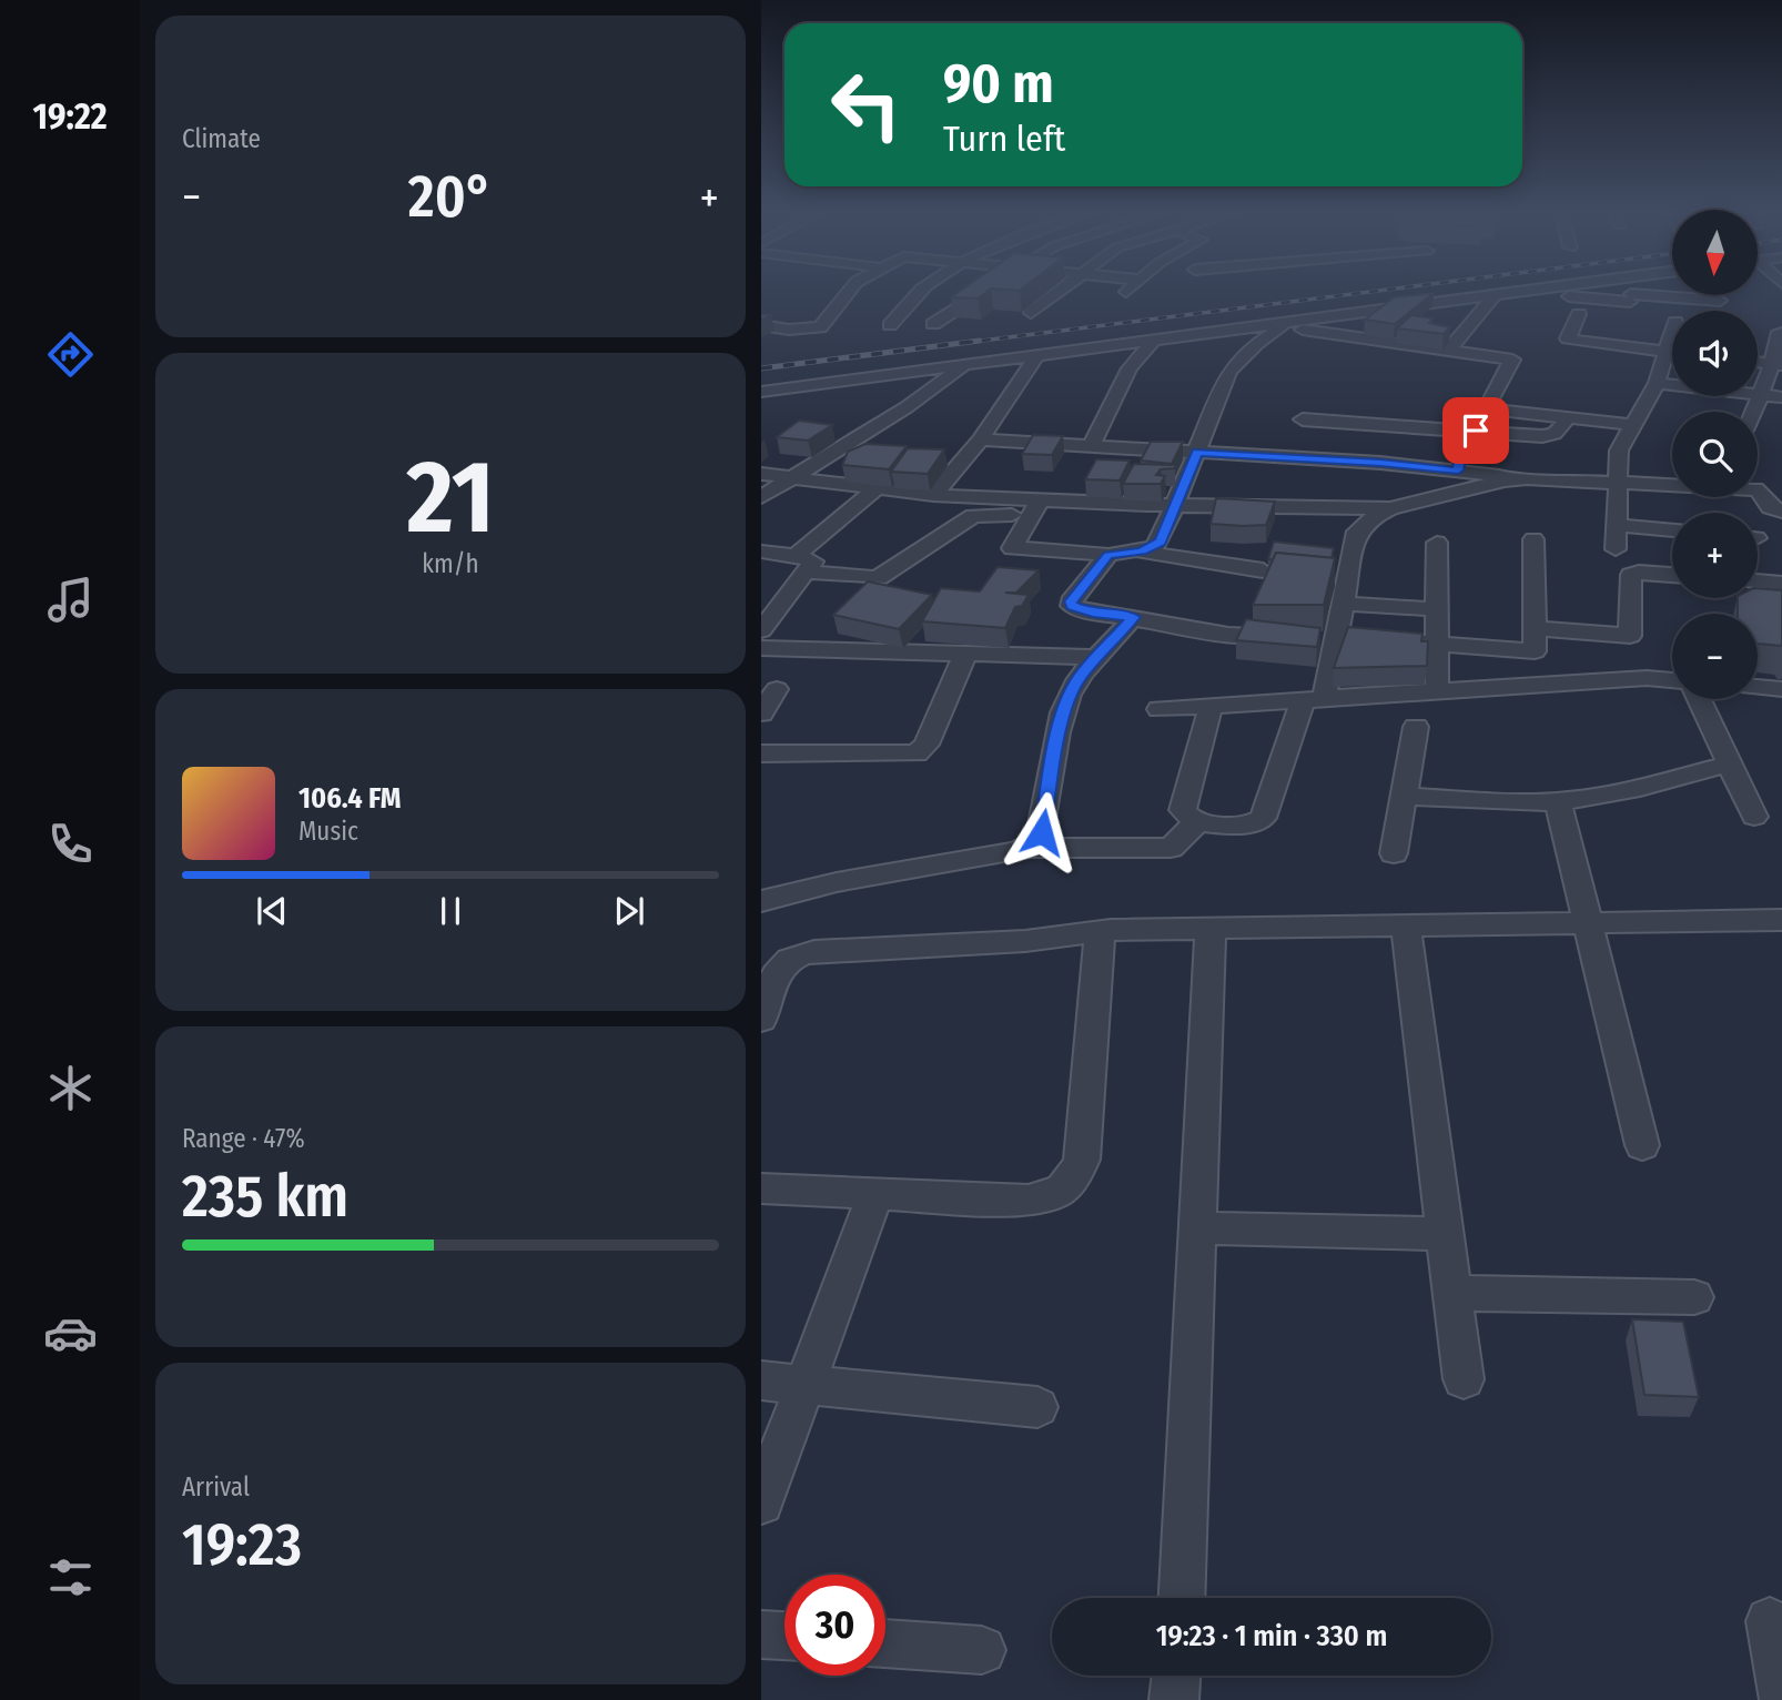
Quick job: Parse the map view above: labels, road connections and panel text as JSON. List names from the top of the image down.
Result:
{
  "north": "bottom",
  "page": {
    "tabs": "19:22",
    "tile": [
      "Climate",
      ["21", "km/h"],
      ["Range · 47%", "235 km"],
      ["Arrival", "19:23"]
    ],
    "turn": ["90 m", "Turn left"],
    "heat": ["−", "20°", "+"],
    "map_buttons": ["+", "−"],
    "song": ["106.4 FM", "Music"],
    "limit": "30",
    "trip": "19:23 · 1 min · 330 m"
  }
}
